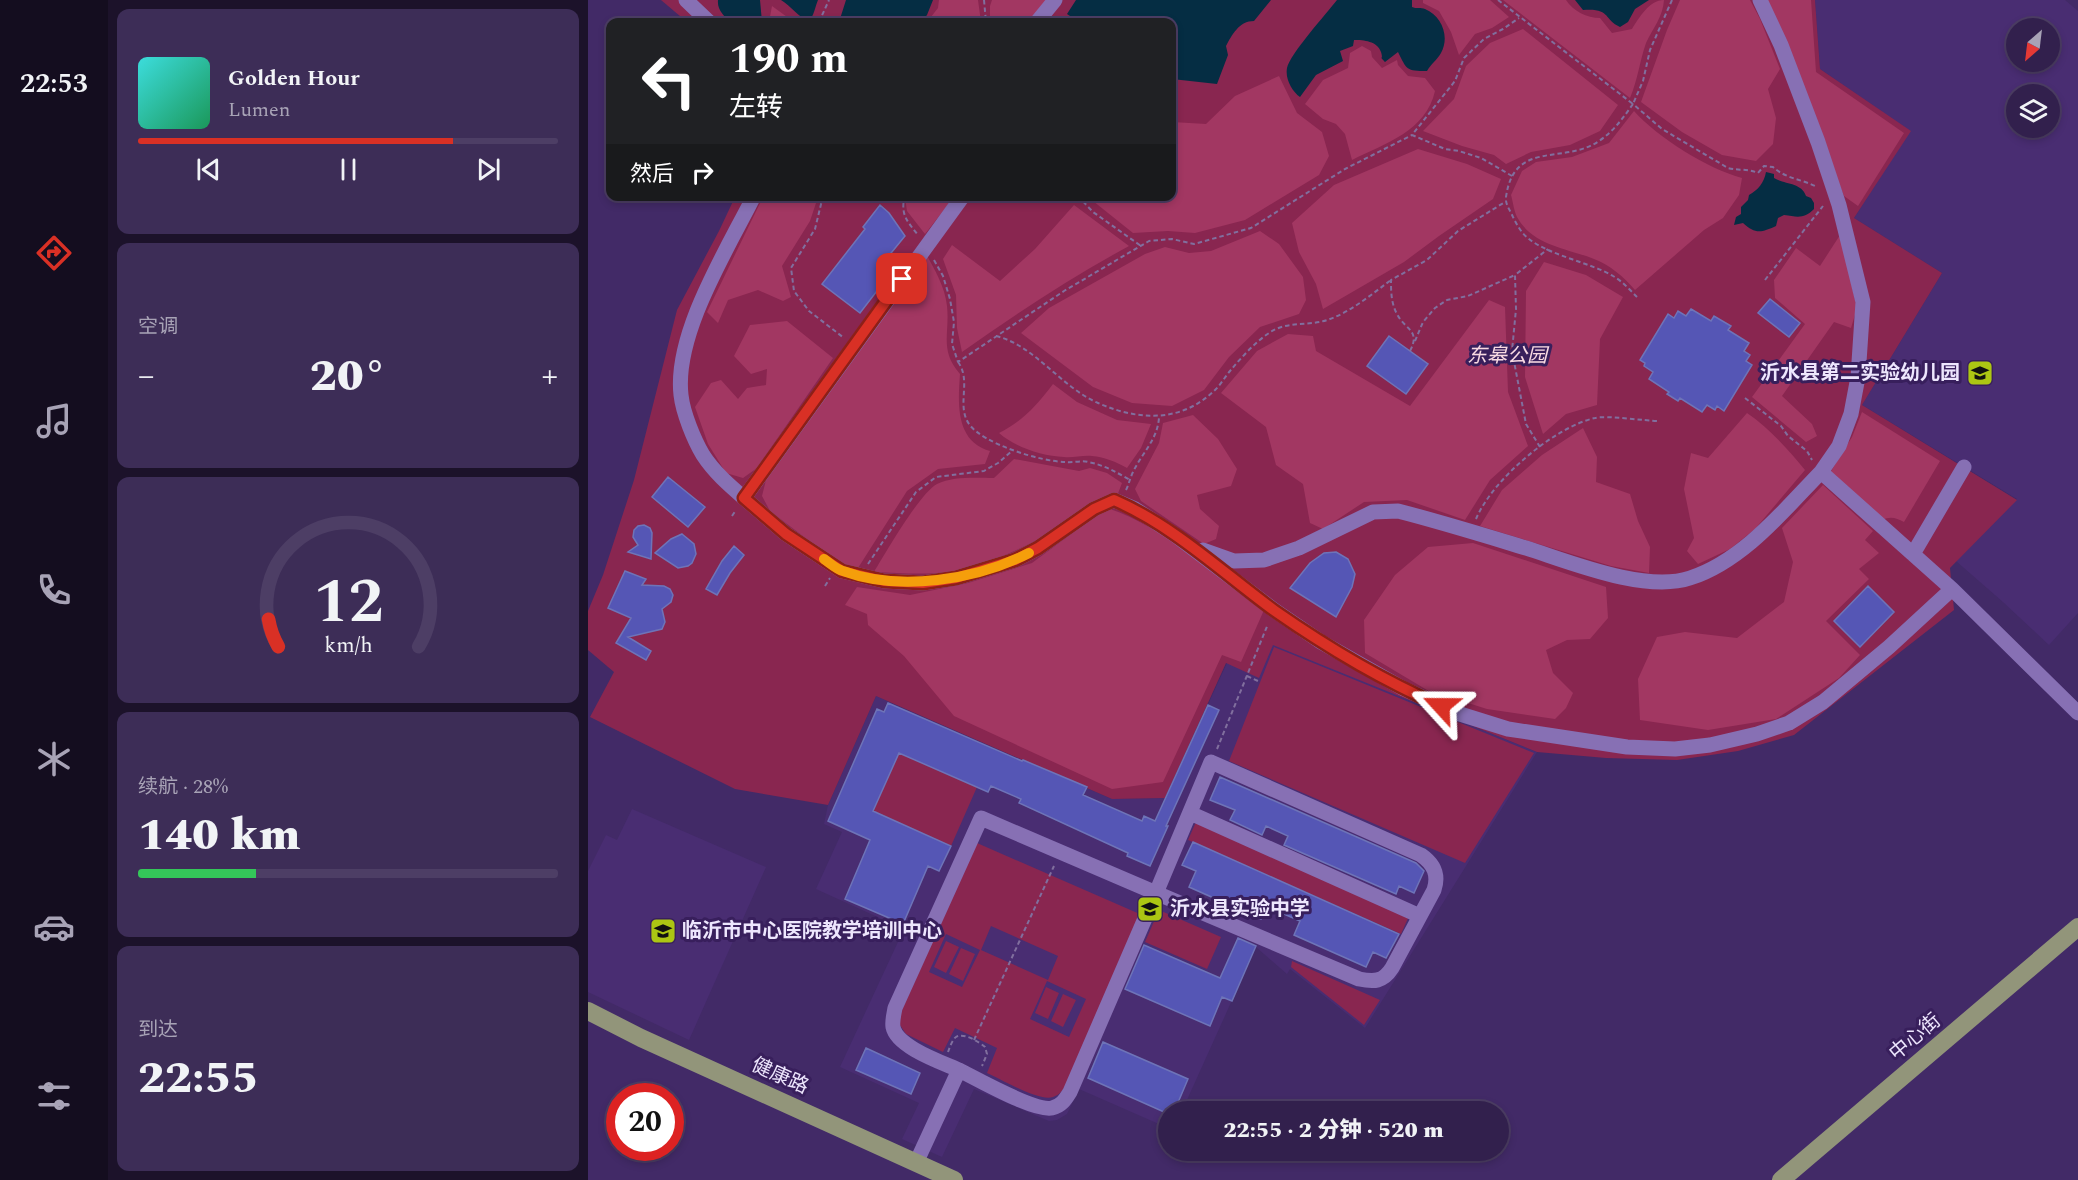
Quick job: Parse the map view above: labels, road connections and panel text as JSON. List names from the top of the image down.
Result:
{
  "streets": {
    "main road": ["中心街", "健康路"]
  },
  "parks": ["东皋公园"],
  "places": {
    "school or university": ["沂水县第二实验幼儿园", "沂水县实验中学", "临沂市中心医院教学培训中心"]
  },
  "north": "bottom left",
  "page": {
    "tabs": "22:53",
    "turn": ["190 m", "左转"],
    "song": ["Golden Hour", "Lumen"],
    "then": "然后",
    "tile": [
      "空调",
      ["续航 · 28%", "140 km"],
      ["到达", "22:55"]
    ],
    "heat": ["−", "20°", "+"],
    "limit": "20",
    "trip": "22:55 · 2 分钟 · 520 m",
    "gauge": ["12", "km/h"]
  }
}
